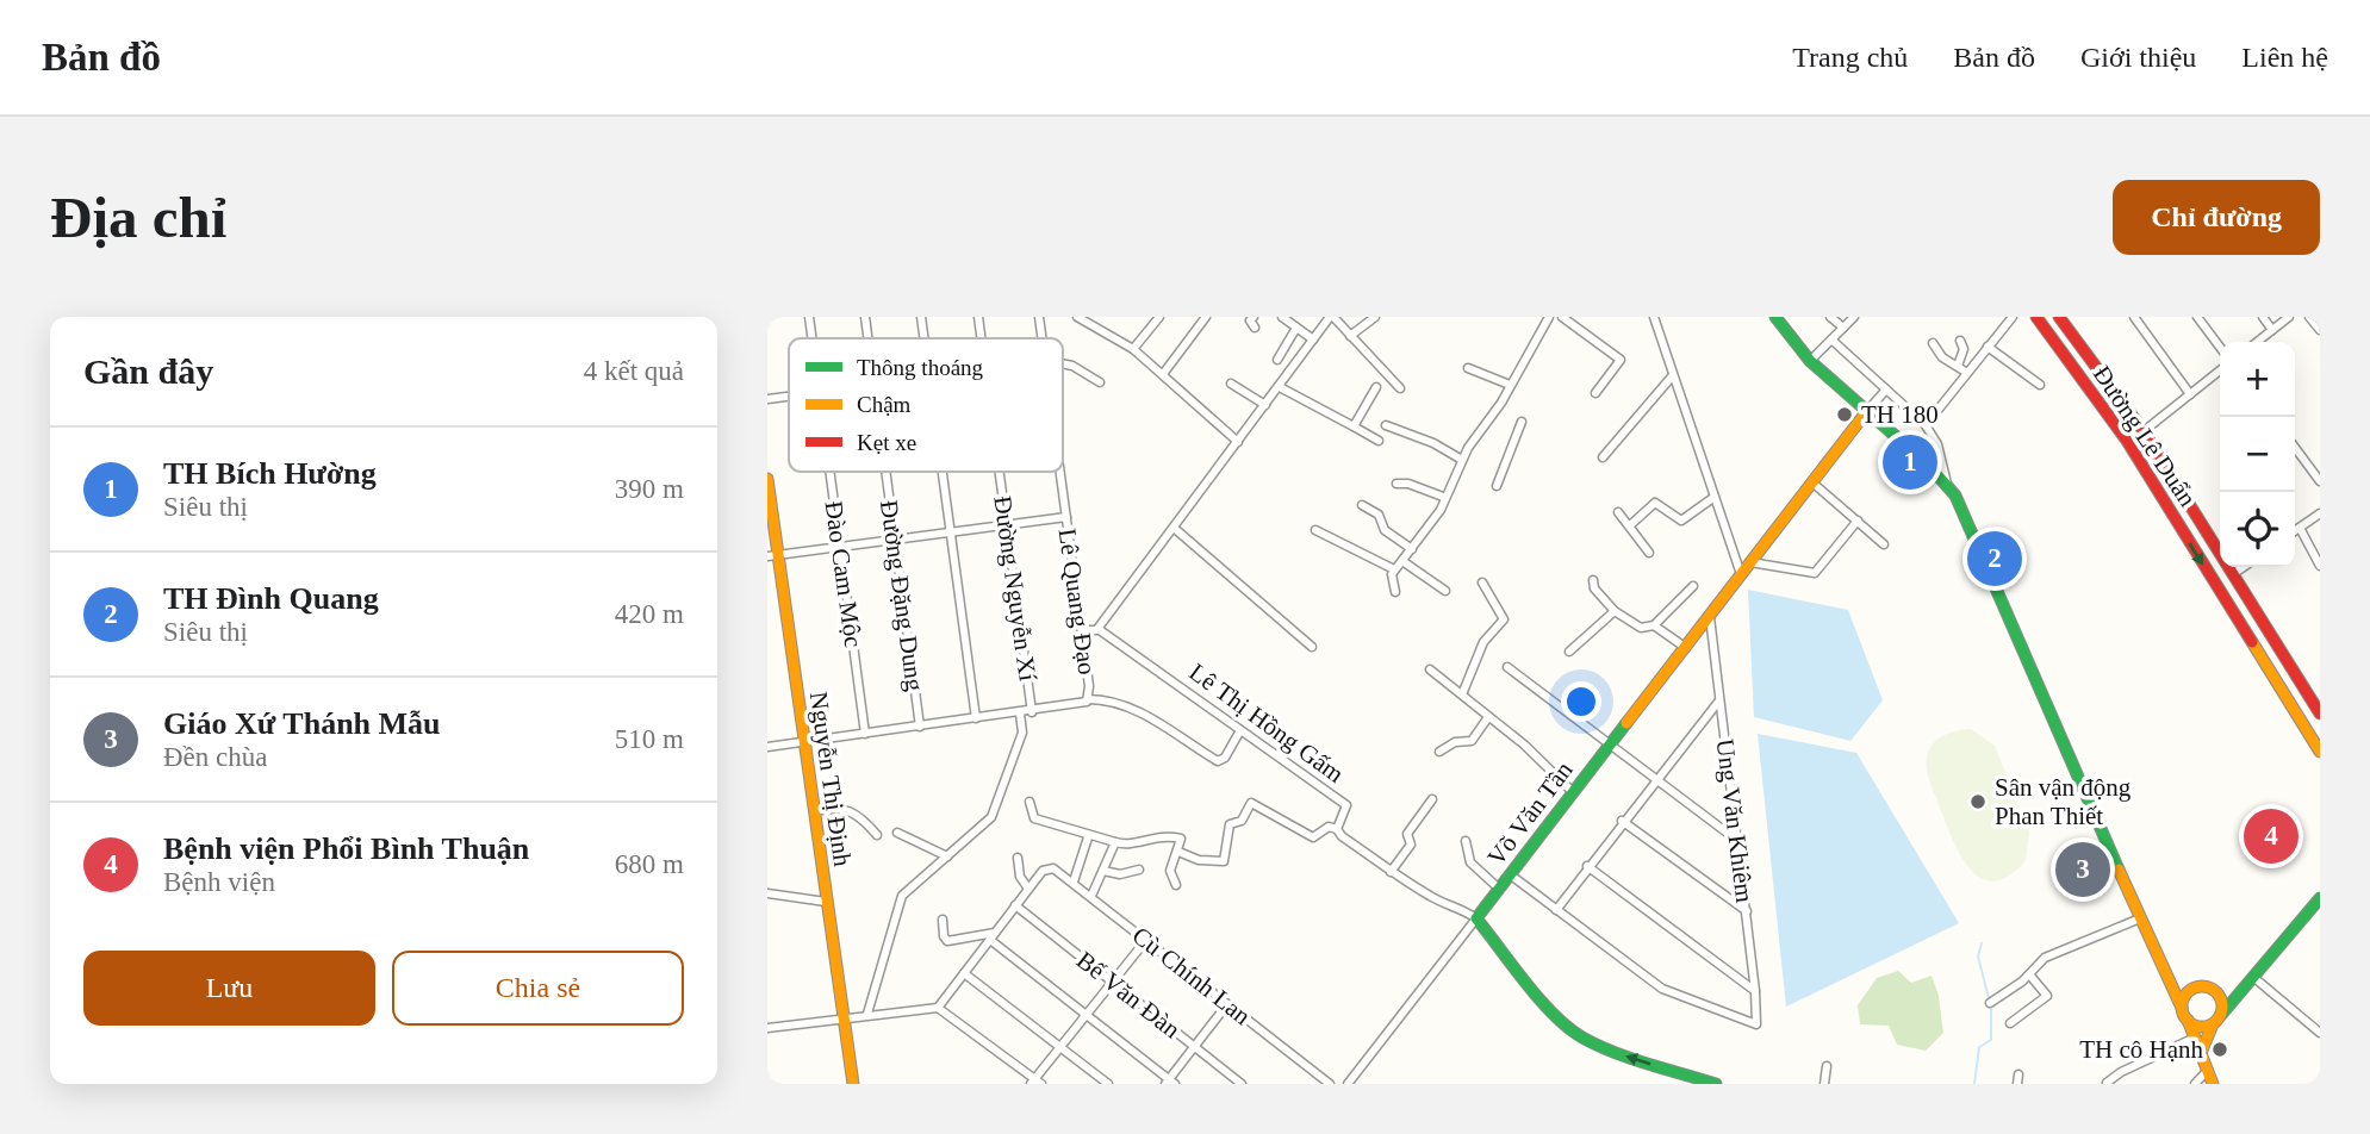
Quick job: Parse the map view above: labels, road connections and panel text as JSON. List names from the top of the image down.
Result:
{
  "streets": {
    "street": [
      "Đường Lê Duẩn",
      "Đào Cam Mộc",
      "Đường Nguyễn Xí",
      "Đường Đặng Dung",
      "Lê Quang Đạo",
      "Lê Thị Hồng Gấm",
      "Nguyễn Thị Định",
      "Võ Văn Tần",
      "Ung Văn Khiêm",
      "Cù Chính Lan",
      "Bế Văn Đàn"
    ]
  },
  "crossings": [
    ["Đào Cam Mộc", "Lê Quang Đạo"],
    ["Đường Nguyễn Xí", "Lê Quang Đạo"],
    ["Đường Đặng Dung", "Lê Quang Đạo"],
    ["Lê Quang Đạo", "Nguyễn Thị Định"],
    ["Võ Văn Tần", "Ung Văn Khiêm"]
  ],
  "places": ["TH 180", "Sân vận động Phan Thiết", "TH cô Hạnh"],
  "legend": ["Thông thoáng", "Chậm", "Kẹt xe"],
  "page": {
    "header": "Bản đồ",
    "nav": [
      "Trang chủ",
      "Bản đồ",
      "Giới thiệu",
      "Liên hệ"
    ],
    "buttons": [
      "Chỉ đường",
      ["Lưu", "Chia sẻ"]
    ],
    "title": "Địa chỉ",
    "heading": ["Gần đây", "4 kết quả"],
    "map_buttons": ["+", "−"],
    "list": [
      {
        "mark": "1",
        "name": "TH Bích Hường",
        "note": "Siêu thị",
        "value": "390 m"
      },
      {
        "mark": "2",
        "name": "TH Đình Quang",
        "note": "Siêu thị",
        "value": "420 m"
      },
      {
        "mark": "3",
        "name": "Giáo Xứ Thánh Mẫu",
        "note": "Đền chùa",
        "value": "510 m"
      },
      {
        "mark": "4",
        "name": "Bệnh viện Phổi Bình Thuận",
        "note": "Bệnh viện",
        "value": "680 m"
      }
    ],
    "pins": [
      "1",
      "2",
      "4",
      "3"
    ]
  }
}
